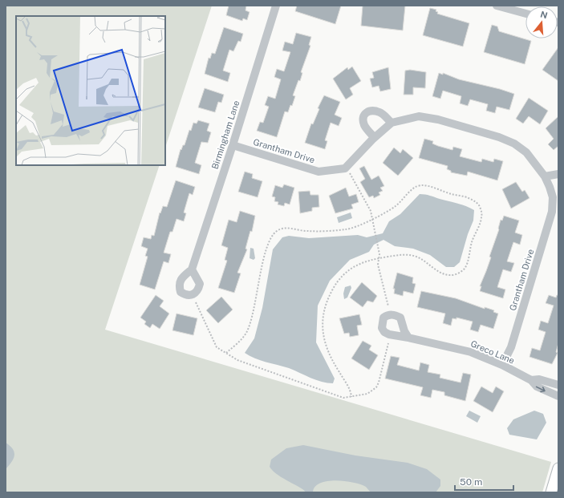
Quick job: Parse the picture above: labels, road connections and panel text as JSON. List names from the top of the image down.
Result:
{
  "streets": {
    "street": ["Birmingham Lane", "Grantham Drive", "Greco Lane"]
  },
  "crossings": [
    ["Birmingham Lane", "Grantham Drive"],
    ["Grantham Drive", "Greco Lane"]
  ],
  "scale_bar": "50 m",
  "north": "top"
}
